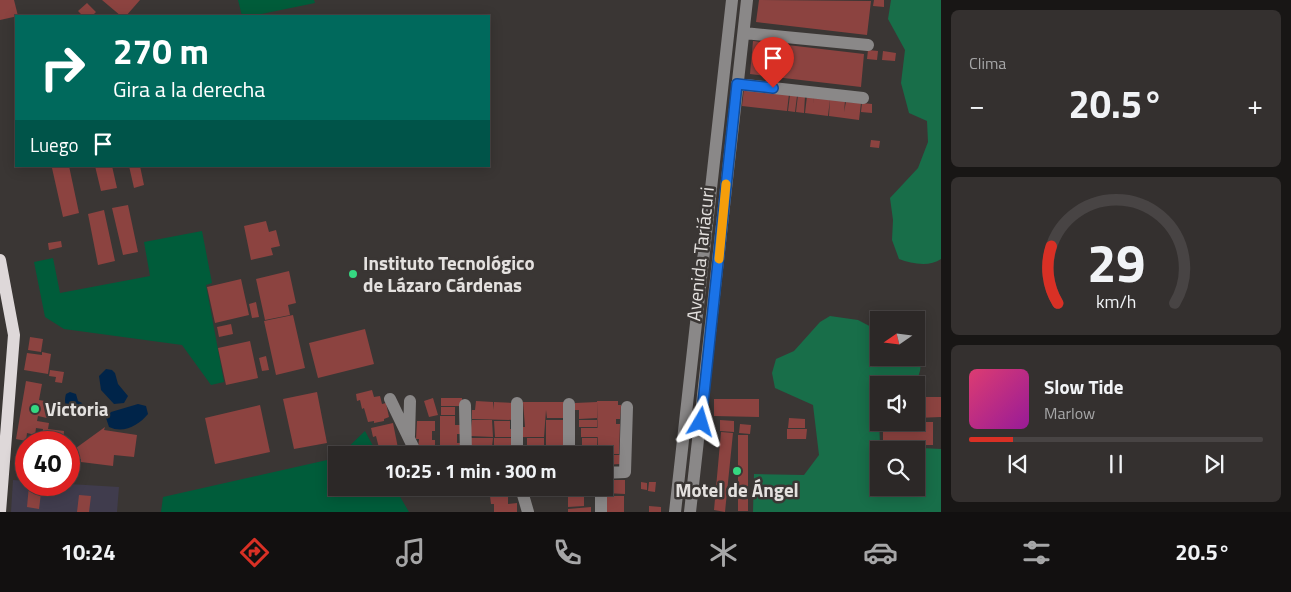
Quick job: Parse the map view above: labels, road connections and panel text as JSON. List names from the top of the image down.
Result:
{
  "streets": {
    "street": ["Avenida Tariácuri"]
  },
  "places": ["Instituto Tecnológico de Lázaro Cárdenas", "Victoria", "Motel de Ángel"],
  "north": "left",
  "page": {
    "tile": "Clima",
    "turn": ["270 m", "Gira a la derecha"],
    "heat": ["−", "20.5°", "+"],
    "then": "Luego",
    "song": ["Slow Tide", "Marlow"],
    "limit": "40",
    "trip": "10:25 · 1 min · 300 m",
    "tabs": ["10:24", "20.5°"],
    "gauge": ["29", "km/h"]
  }
}
